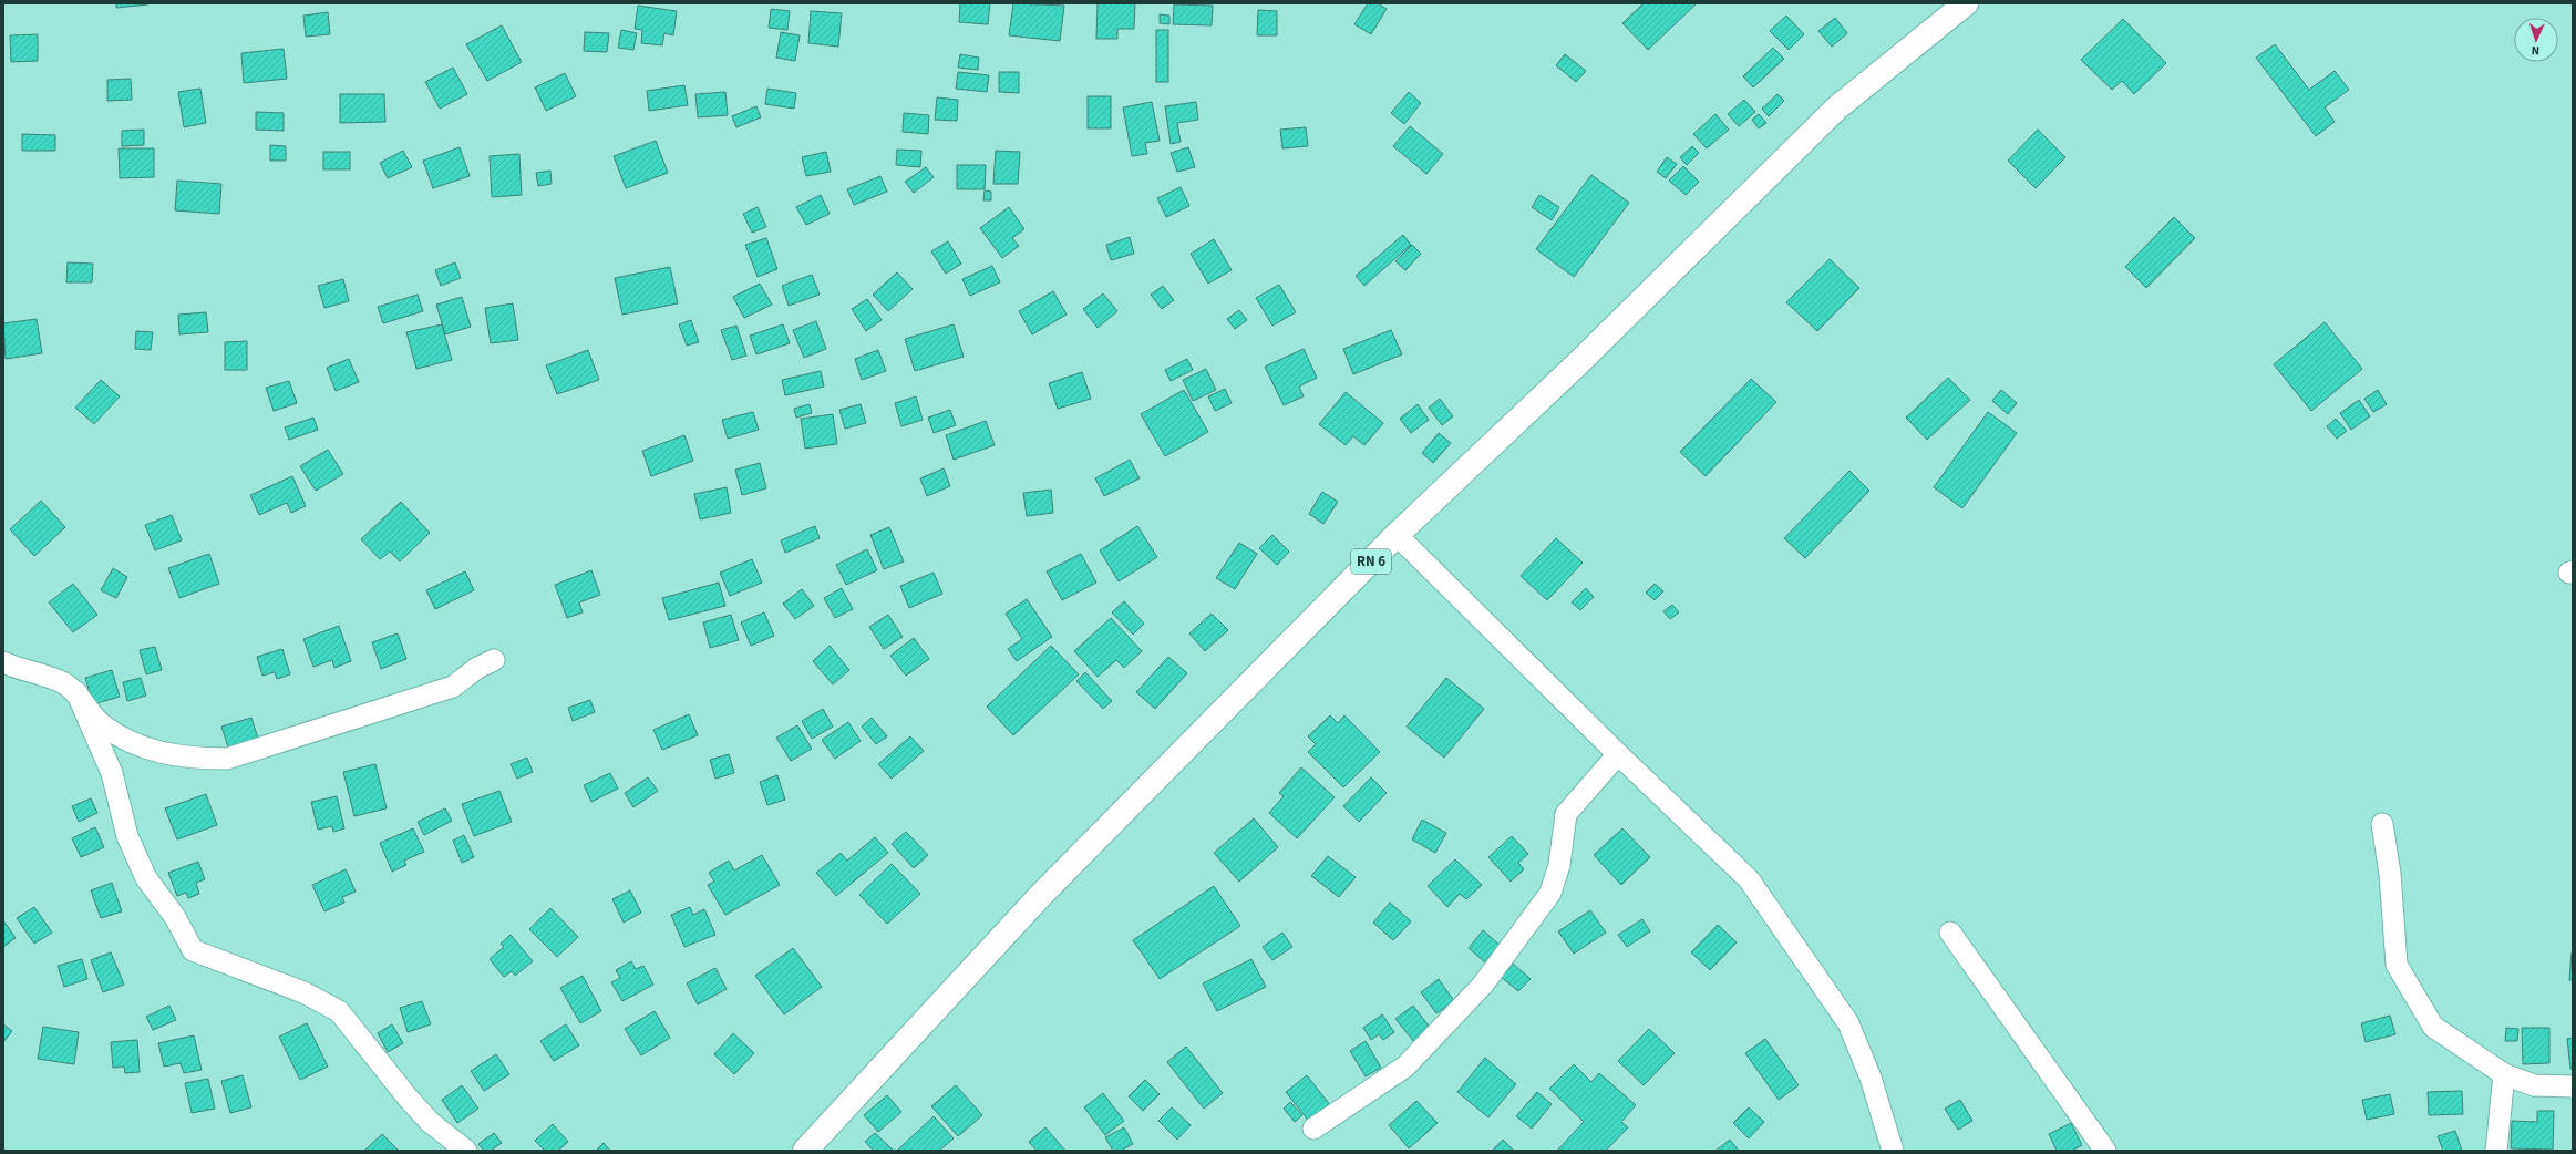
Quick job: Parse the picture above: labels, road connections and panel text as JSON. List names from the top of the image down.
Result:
{
  "streets": {
    "main road": ["RN 6"]
  },
  "north": "bottom"
}
